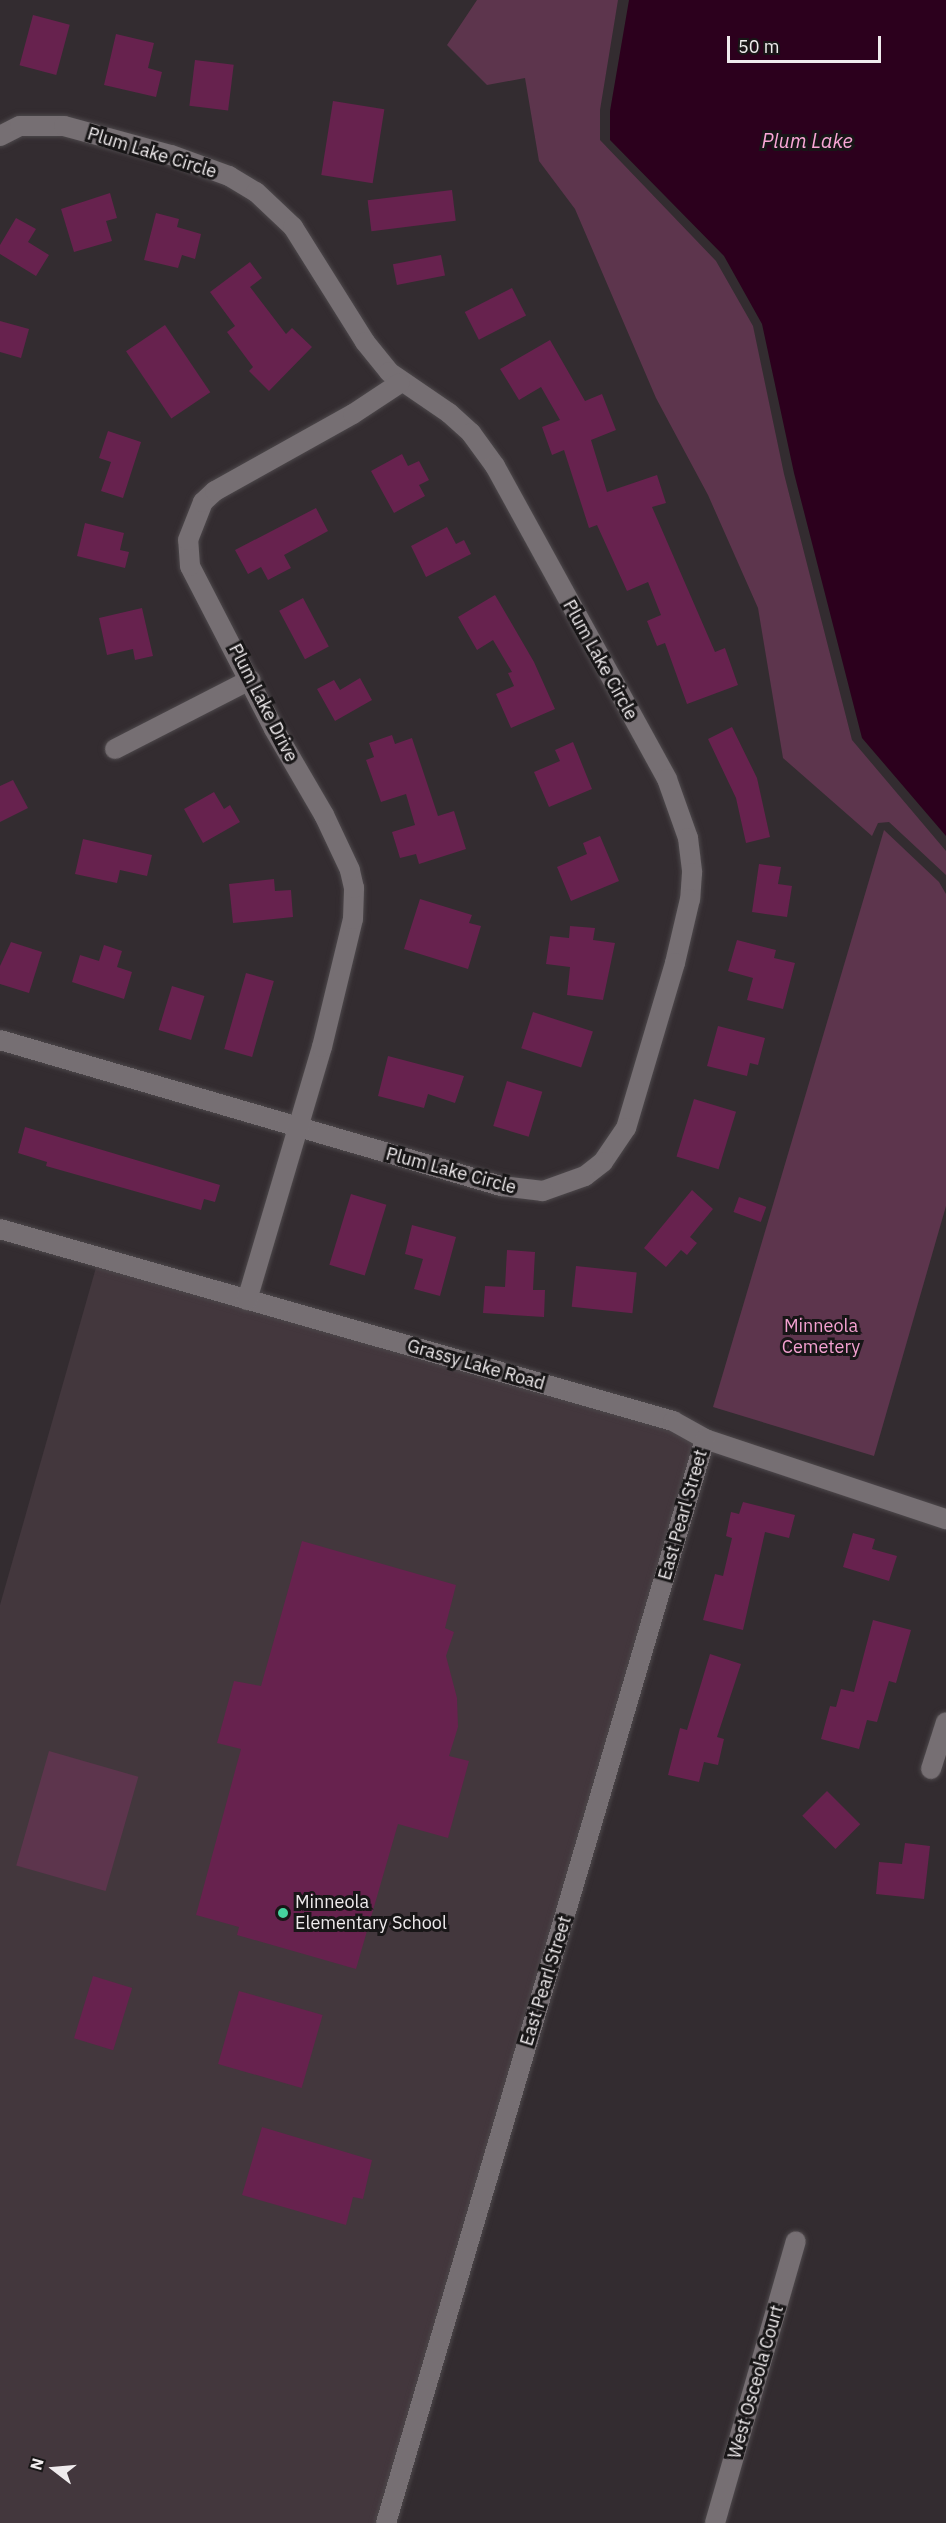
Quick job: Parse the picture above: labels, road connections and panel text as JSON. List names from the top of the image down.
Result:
{
  "streets": {
    "street": [
      "Plum Lake Circle",
      "Plum Lake Drive",
      "Grassy Lake Road",
      "East Pearl Street",
      "West Osceola Court"
    ]
  },
  "crossings": [
    ["Plum Lake Circle", "Plum Lake Drive"],
    ["Grassy Lake Road", "East Pearl Street"]
  ],
  "water": ["Plum Lake"],
  "parks": ["Minneola Cemetery"],
  "places": ["Minneola Elementary School"],
  "scale_bar": "50 m",
  "north": "left"
}
